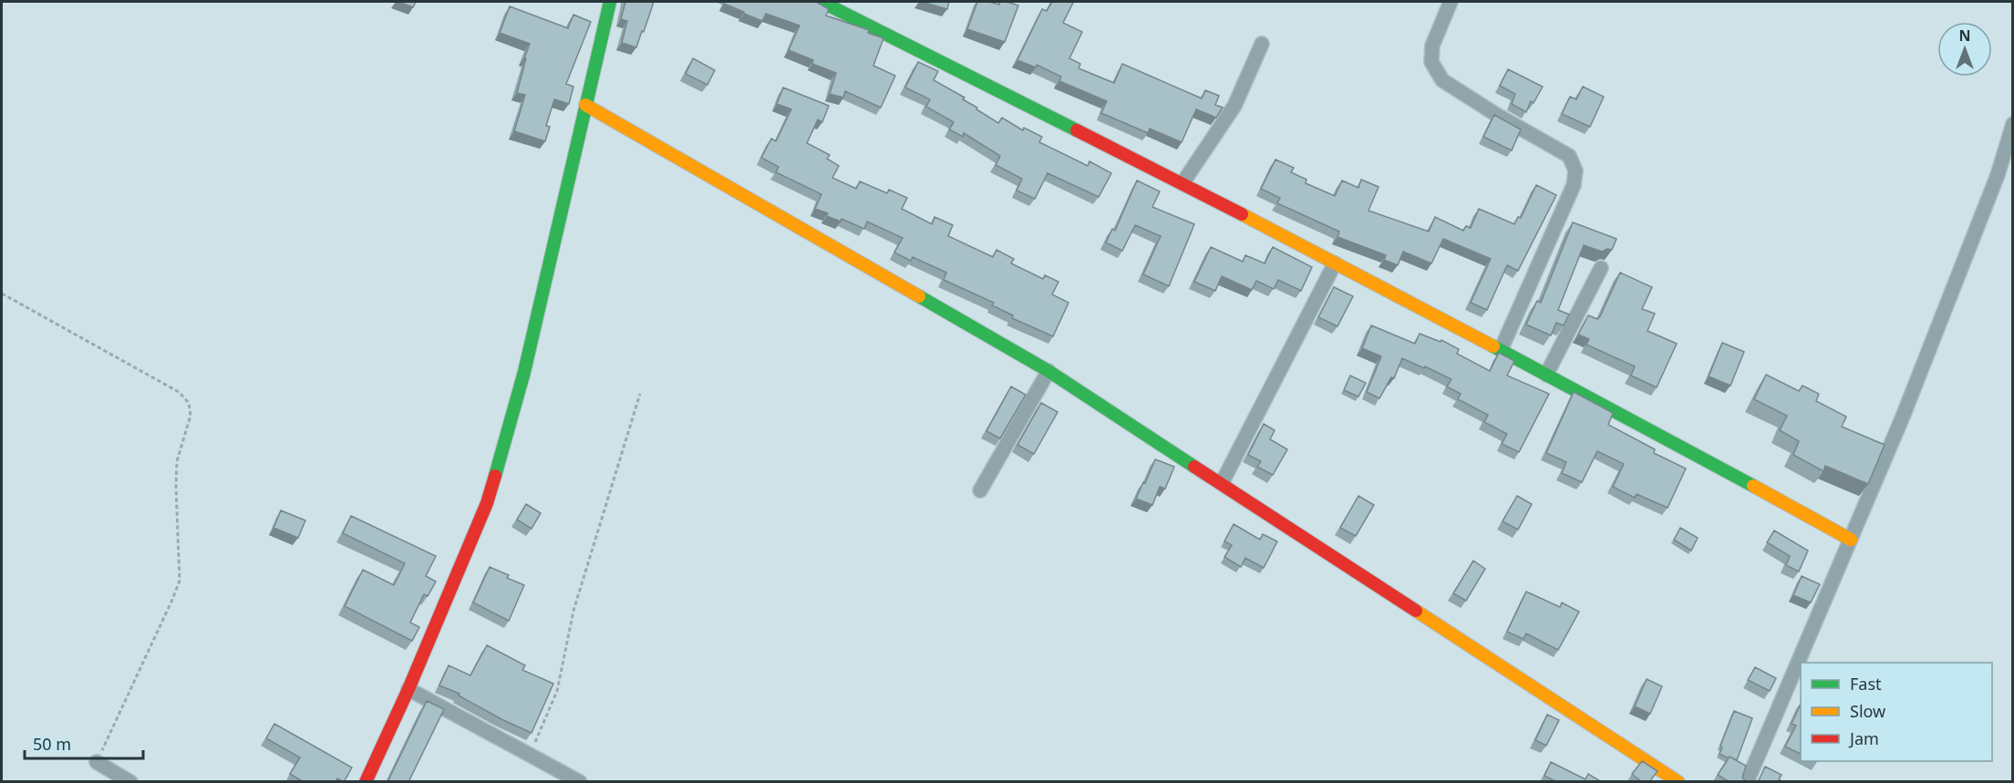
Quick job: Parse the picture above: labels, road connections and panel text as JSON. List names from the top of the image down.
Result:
{
  "legend": ["Fast", "Slow", "Jam"],
  "scale_bar": "50 m",
  "north": "top"
}
